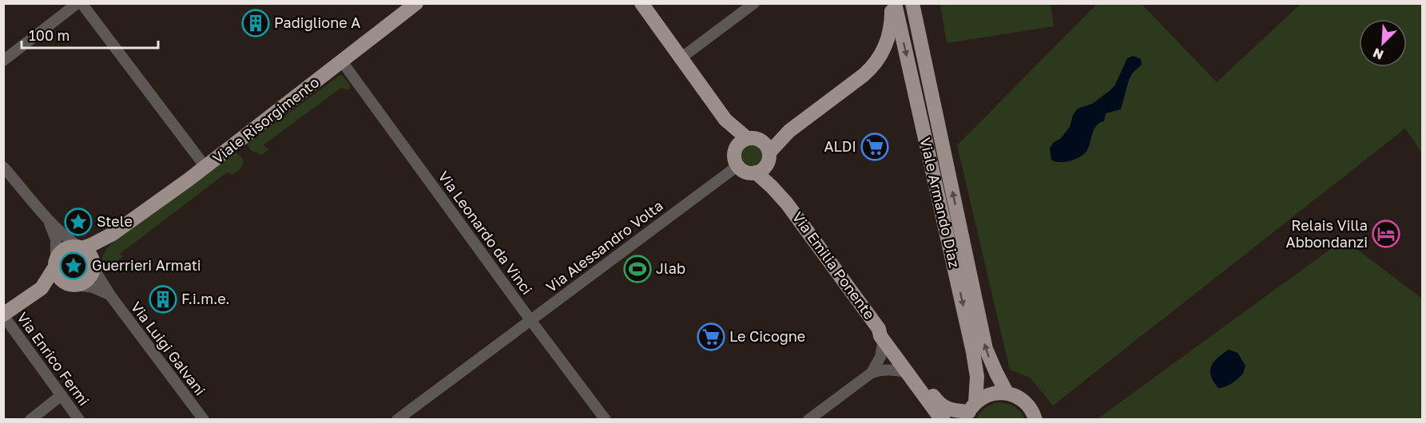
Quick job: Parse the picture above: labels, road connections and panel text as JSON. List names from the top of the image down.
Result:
{
  "streets": {
    "main road": ["Viale Risorgimento", "Viale Armando Diaz", "Via Emilia Ponente"],
    "street": [
      "Via Leonardo da Vinci",
      "Via Alessandro Volta",
      "Via Luigi Galvani",
      "Via Enrico Fermi"
    ]
  },
  "crossings": [
    ["Viale Risorgimento", "Via Leonardo da Vinci"],
    ["Viale Risorgimento", "Via Luigi Galvani"],
    ["Viale Armando Diaz", "Via Emilia Ponente"],
    ["Via Leonardo da Vinci", "Via Alessandro Volta"],
    ["Via Alessandro Volta", "Via Emilia Ponente"]
  ],
  "places": {
    "building": ["Padiglione A", "F.i.m.e."],
    "supermarket": ["ALDI", "Le Cicogne"],
    "place": ["Stele", "Guerrieri Armati"],
    "hotel": ["Relais Villa Abbondanzi"],
    "sports": ["Jlab"]
  },
  "scale_bar": "100 m",
  "north": "bottom left"
}
